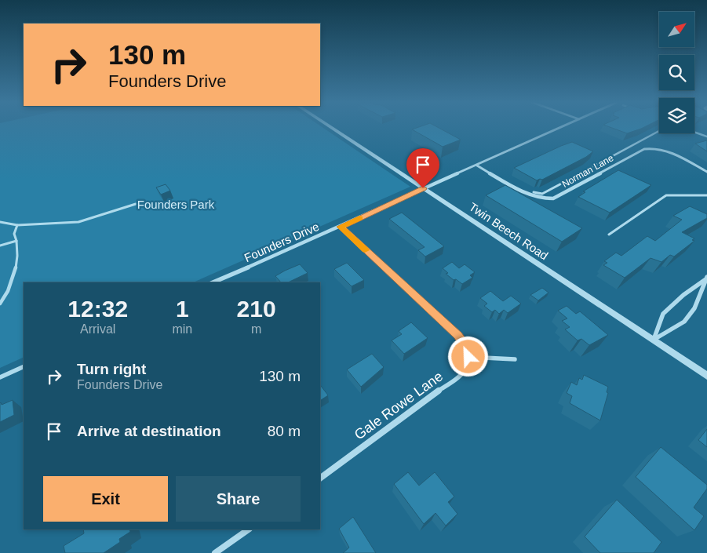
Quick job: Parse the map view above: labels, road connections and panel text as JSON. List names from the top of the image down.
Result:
{
  "streets": {
    "street": [
      "Norman Lane",
      "Twin Beech Road",
      "Founders Drive",
      "Gale Rowe Lane"
    ]
  },
  "crossings": [
    ["Norman Lane", "Founders Drive"],
    ["Twin Beech Road", "Founders Drive"]
  ],
  "parks": ["Founders Park"],
  "north": "top right",
  "page": {
    "turn": ["130 m", "Founders Drive"],
    "eta": [
      "12:32",
      "Arrival",
      "1",
      "min",
      "210",
      "m"
    ],
    "list": [
      {
        "name": "Turn right",
        "note": "Founders Drive",
        "value": "130 m"
      },
      {
        "name": "Arrive at destination",
        "value": "80 m"
      }
    ],
    "buttons": ["Exit", "Share"]
  }
}
